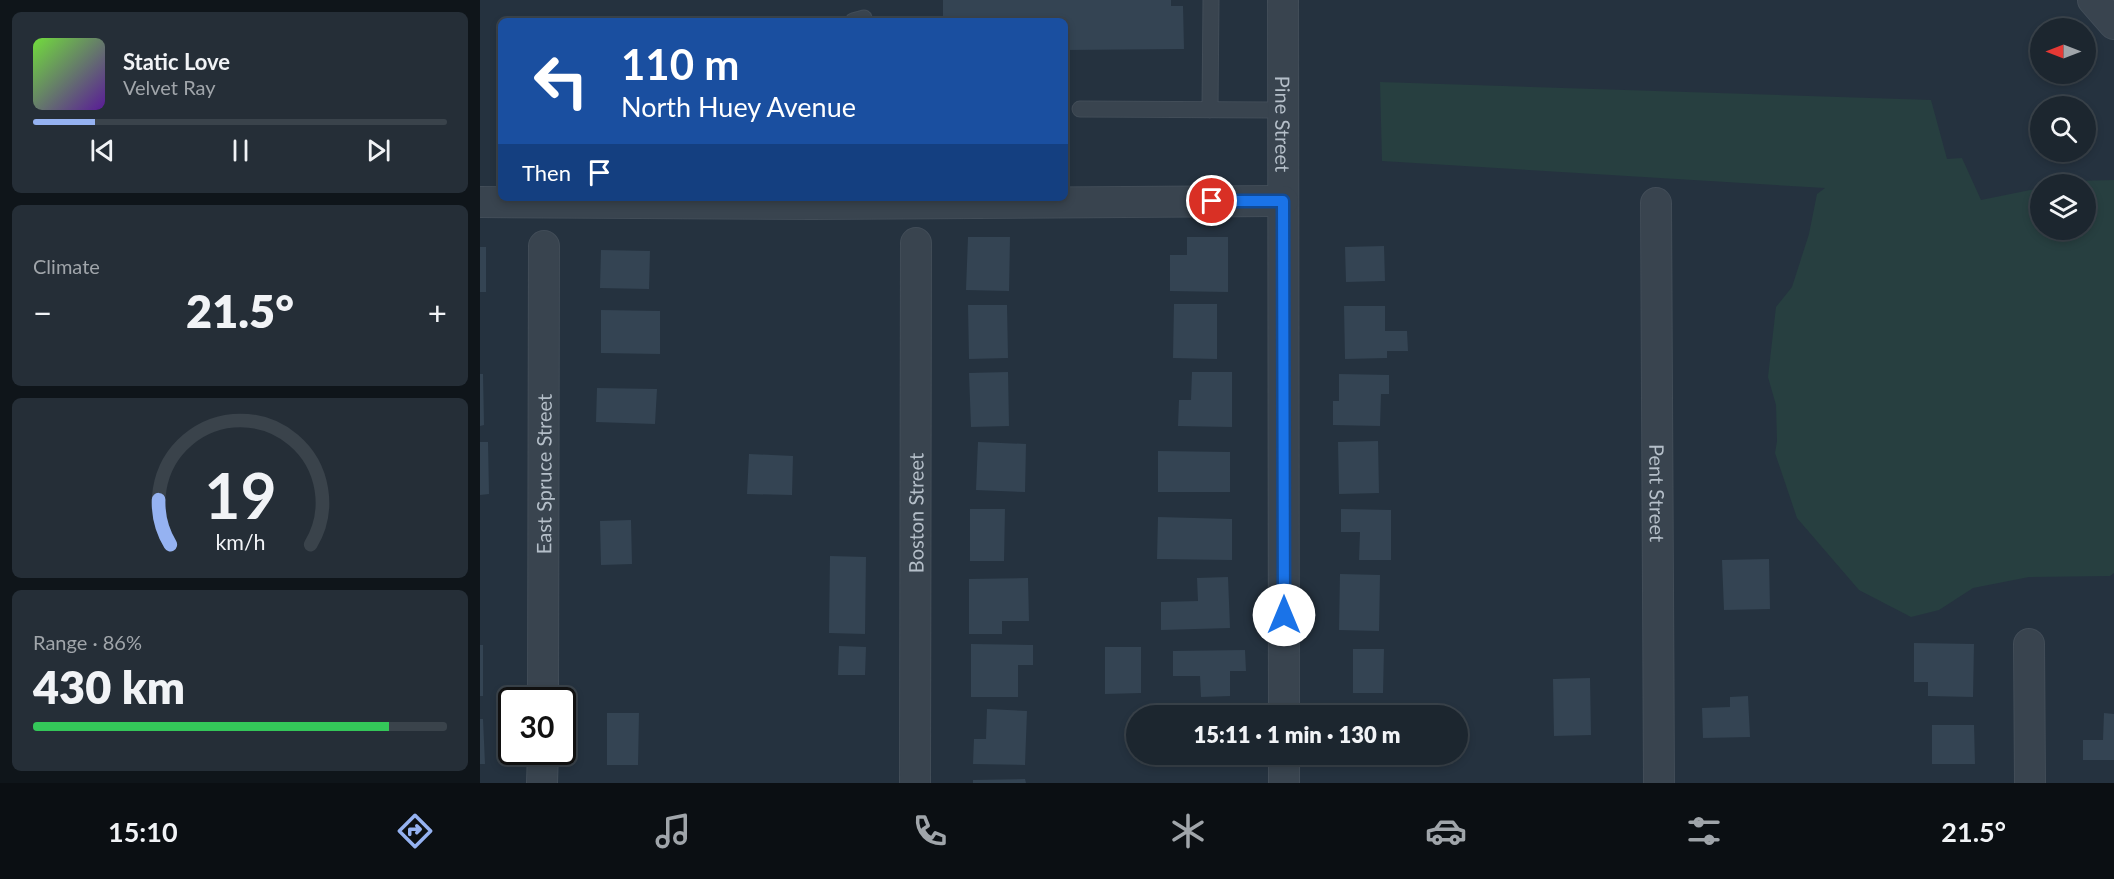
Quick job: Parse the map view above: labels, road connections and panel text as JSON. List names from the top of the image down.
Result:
{
  "streets": {
    "street": [
      "Pine Street",
      "East Spruce Street",
      "Pent Street",
      "Boston Street"
    ]
  },
  "north": "left",
  "page": {
    "turn": ["110 m", "North Huey Avenue"],
    "song": ["Static Love", "Velvet Ray"],
    "then": "Then",
    "tile": [
      "Climate",
      ["Range · 86%", "430 km"]
    ],
    "heat": ["−", "21.5°", "+"],
    "limit": "30",
    "trip": "15:11 · 1 min · 130 m",
    "tabs": ["15:10", "21.5°"],
    "gauge": ["19", "km/h"]
  }
}
